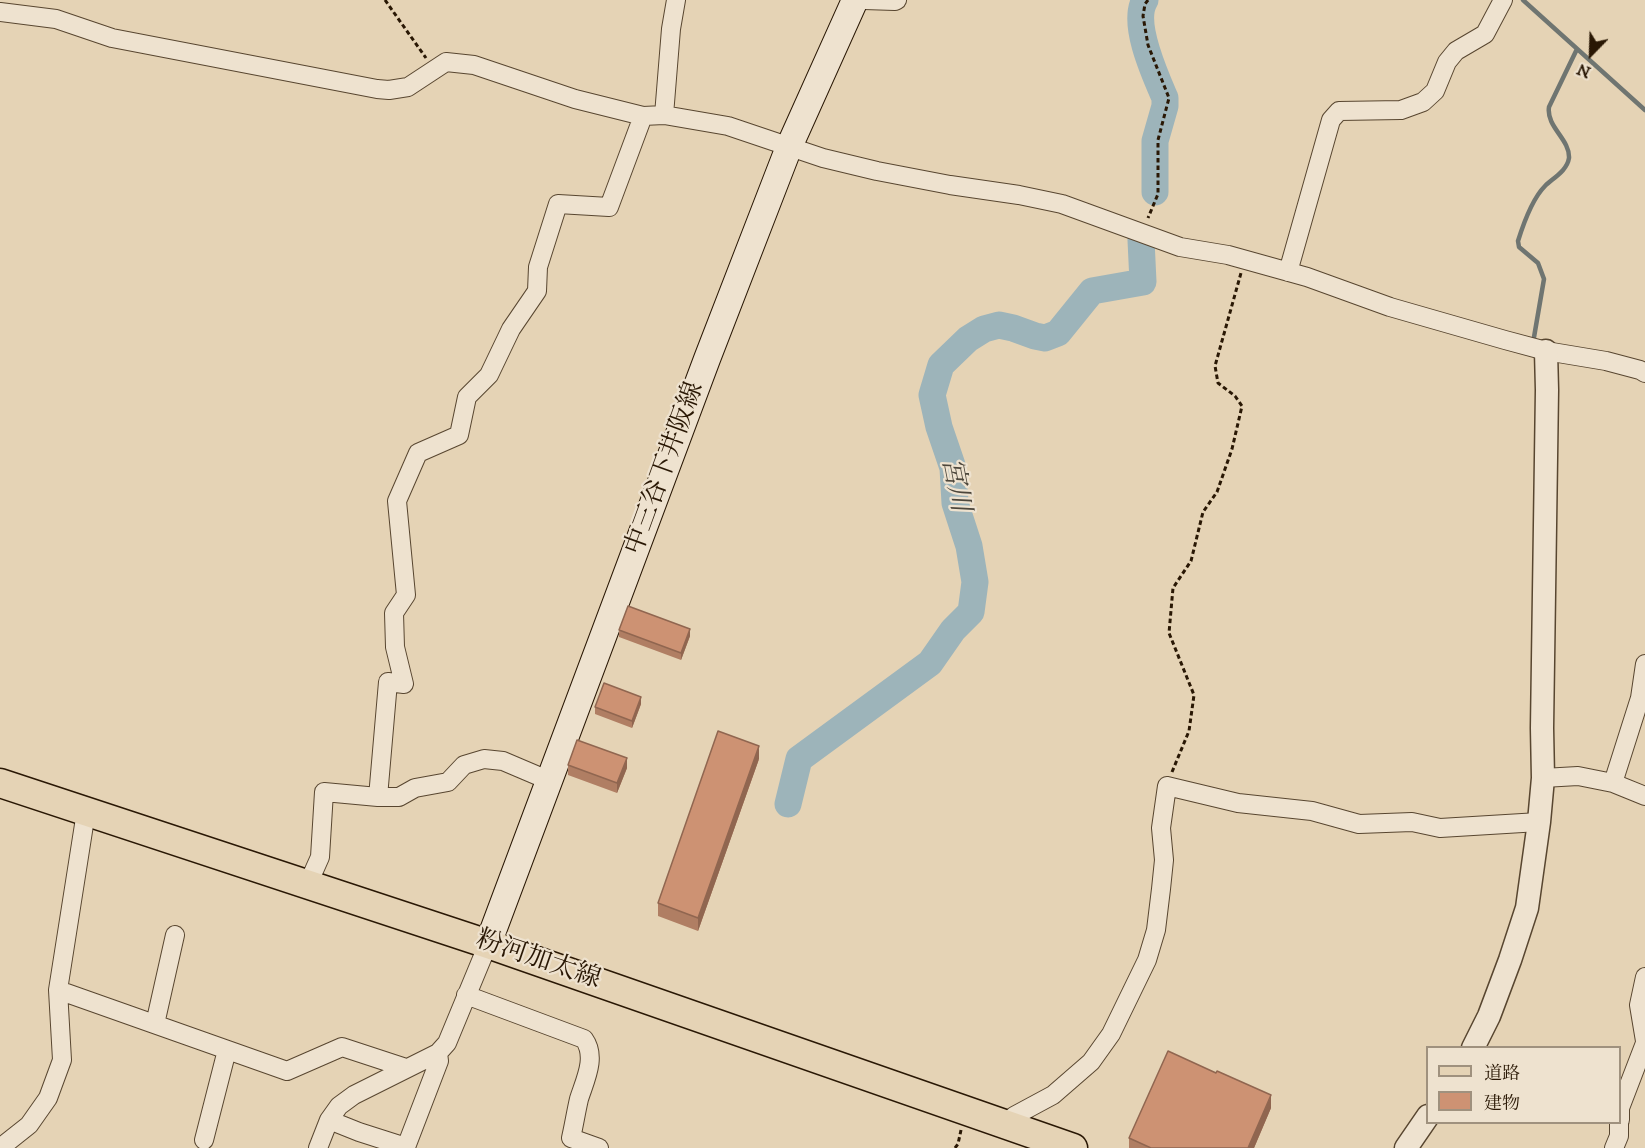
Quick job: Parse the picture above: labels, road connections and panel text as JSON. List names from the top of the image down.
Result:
{
  "streets": {
    "main road": ["中三谷下井阪線", "粉河加太線"]
  },
  "crossings": [
    ["中三谷下井阪線", "粉河加太線"]
  ],
  "water": ["宮川"],
  "legend": ["道路", "建物"],
  "north": "bottom left"
}
